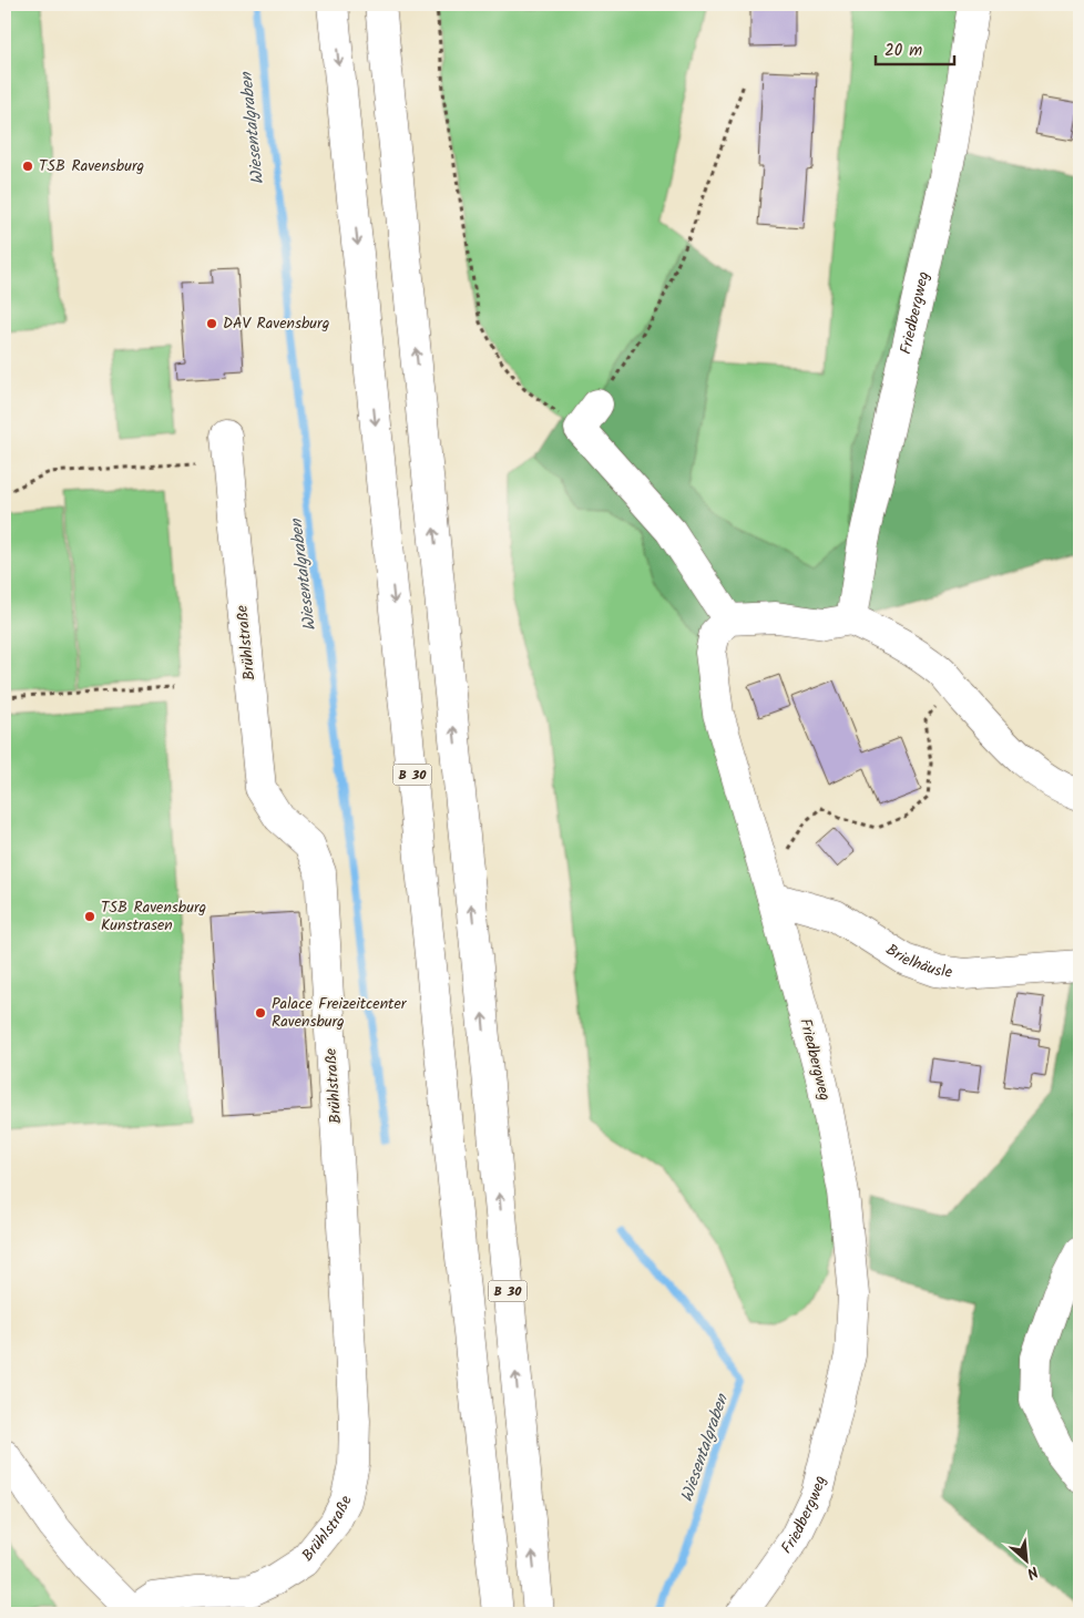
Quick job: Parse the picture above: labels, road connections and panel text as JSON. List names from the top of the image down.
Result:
{
  "streets": {
    "main road": [
      "Friedbergweg",
      "Brühlstraße",
      "B 30",
      "Brielhäusle"
    ]
  },
  "crossings": [
    ["Friedbergweg", "Brielhäusle"]
  ],
  "water": ["Wiesentalgraben"],
  "places": [
    "TSB Ravensburg",
    "DAV Ravensburg",
    "TSB Ravensburg Kunstrasen",
    "Palace Freizeitcenter Ravensburg"
  ],
  "scale_bar": "20 m",
  "north": "bottom right"
}
